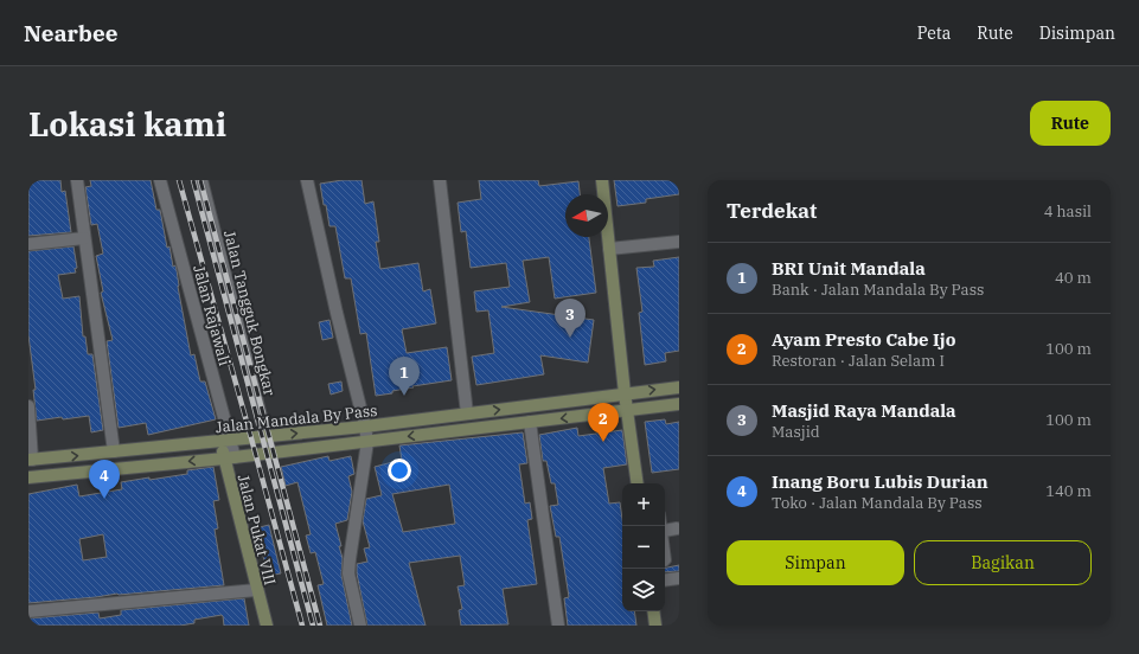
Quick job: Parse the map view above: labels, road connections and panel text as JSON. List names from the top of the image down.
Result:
{
  "streets": {
    "street": [
      "Jalan Tangguk Bongkar",
      "Jalan Rajawali",
      "Jalan Mandala By Pass",
      "Jalan Pukat VIII"
    ]
  },
  "crossings": [
    ["Jalan Tangguk Bongkar", "Jalan Mandala By Pass"],
    ["Jalan Rajawali", "Jalan Mandala By Pass"],
    ["Jalan Rajawali", "Jalan Pukat VIII"],
    ["Jalan Mandala By Pass", "Jalan Pukat VIII"]
  ],
  "north": "left",
  "page": {
    "header": "Nearbee",
    "nav": ["Peta", "Rute", "Disimpan"],
    "buttons": [
      "Rute",
      ["Simpan", "Bagikan"]
    ],
    "title": "Lokasi kami",
    "heading": ["Terdekat", "4 hasil"],
    "list": [
      {
        "mark": "1",
        "name": "BRI Unit Mandala",
        "note": "Bank · Jalan Mandala By Pass",
        "value": "40 m"
      },
      {
        "mark": "2",
        "name": "Ayam Presto Cabe Ijo",
        "note": "Restoran · Jalan Selam I",
        "value": "100 m"
      },
      {
        "mark": "3",
        "name": "Masjid Raya Mandala",
        "note": "Masjid",
        "value": "100 m"
      },
      {
        "mark": "4",
        "name": "Inang Boru Lubis Durian",
        "note": "Toko · Jalan Mandala By Pass",
        "value": "140 m"
      }
    ],
    "pins": [
      "3",
      "1",
      "2",
      "4"
    ],
    "map_buttons": ["+", "−"]
  }
}
